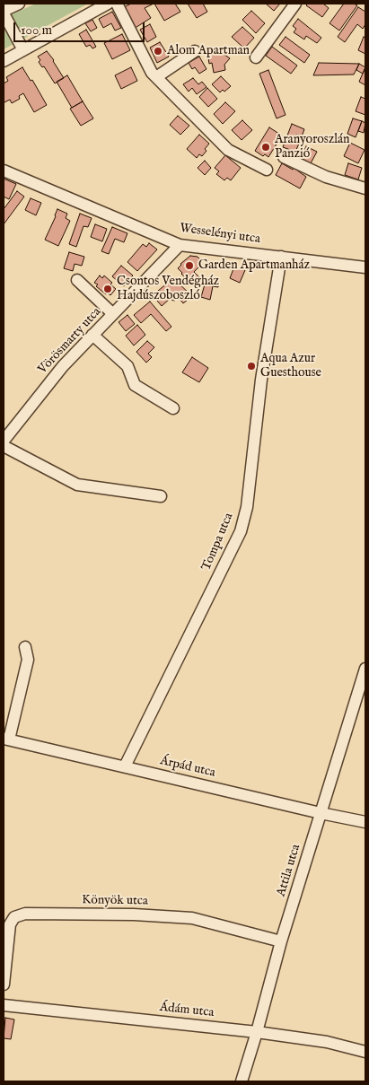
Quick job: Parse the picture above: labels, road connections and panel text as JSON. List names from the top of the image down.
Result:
{
  "streets": {
    "street": [
      "Wesselényi utca",
      "Vörösmarty utca",
      "Tompa utca",
      "Árpád utca",
      "Attila utca",
      "Könyök utca",
      "Ádám utca"
    ]
  },
  "crossings": [
    ["Wesselényi utca", "Vörösmarty utca"],
    ["Wesselényi utca", "Tompa utca"],
    ["Tompa utca", "Árpád utca"],
    ["Árpád utca", "Attila utca"],
    ["Attila utca", "Könyök utca"],
    ["Attila utca", "Ádám utca"]
  ],
  "places": [
    "Alom Apartman",
    "Aranyoroszlán Panzió",
    "Garden Apartmanház",
    "Csontos Vendégház Hajdúszoboszló",
    "Aqua Azur Guesthouse"
  ],
  "scale_bar": "100 m"
}
